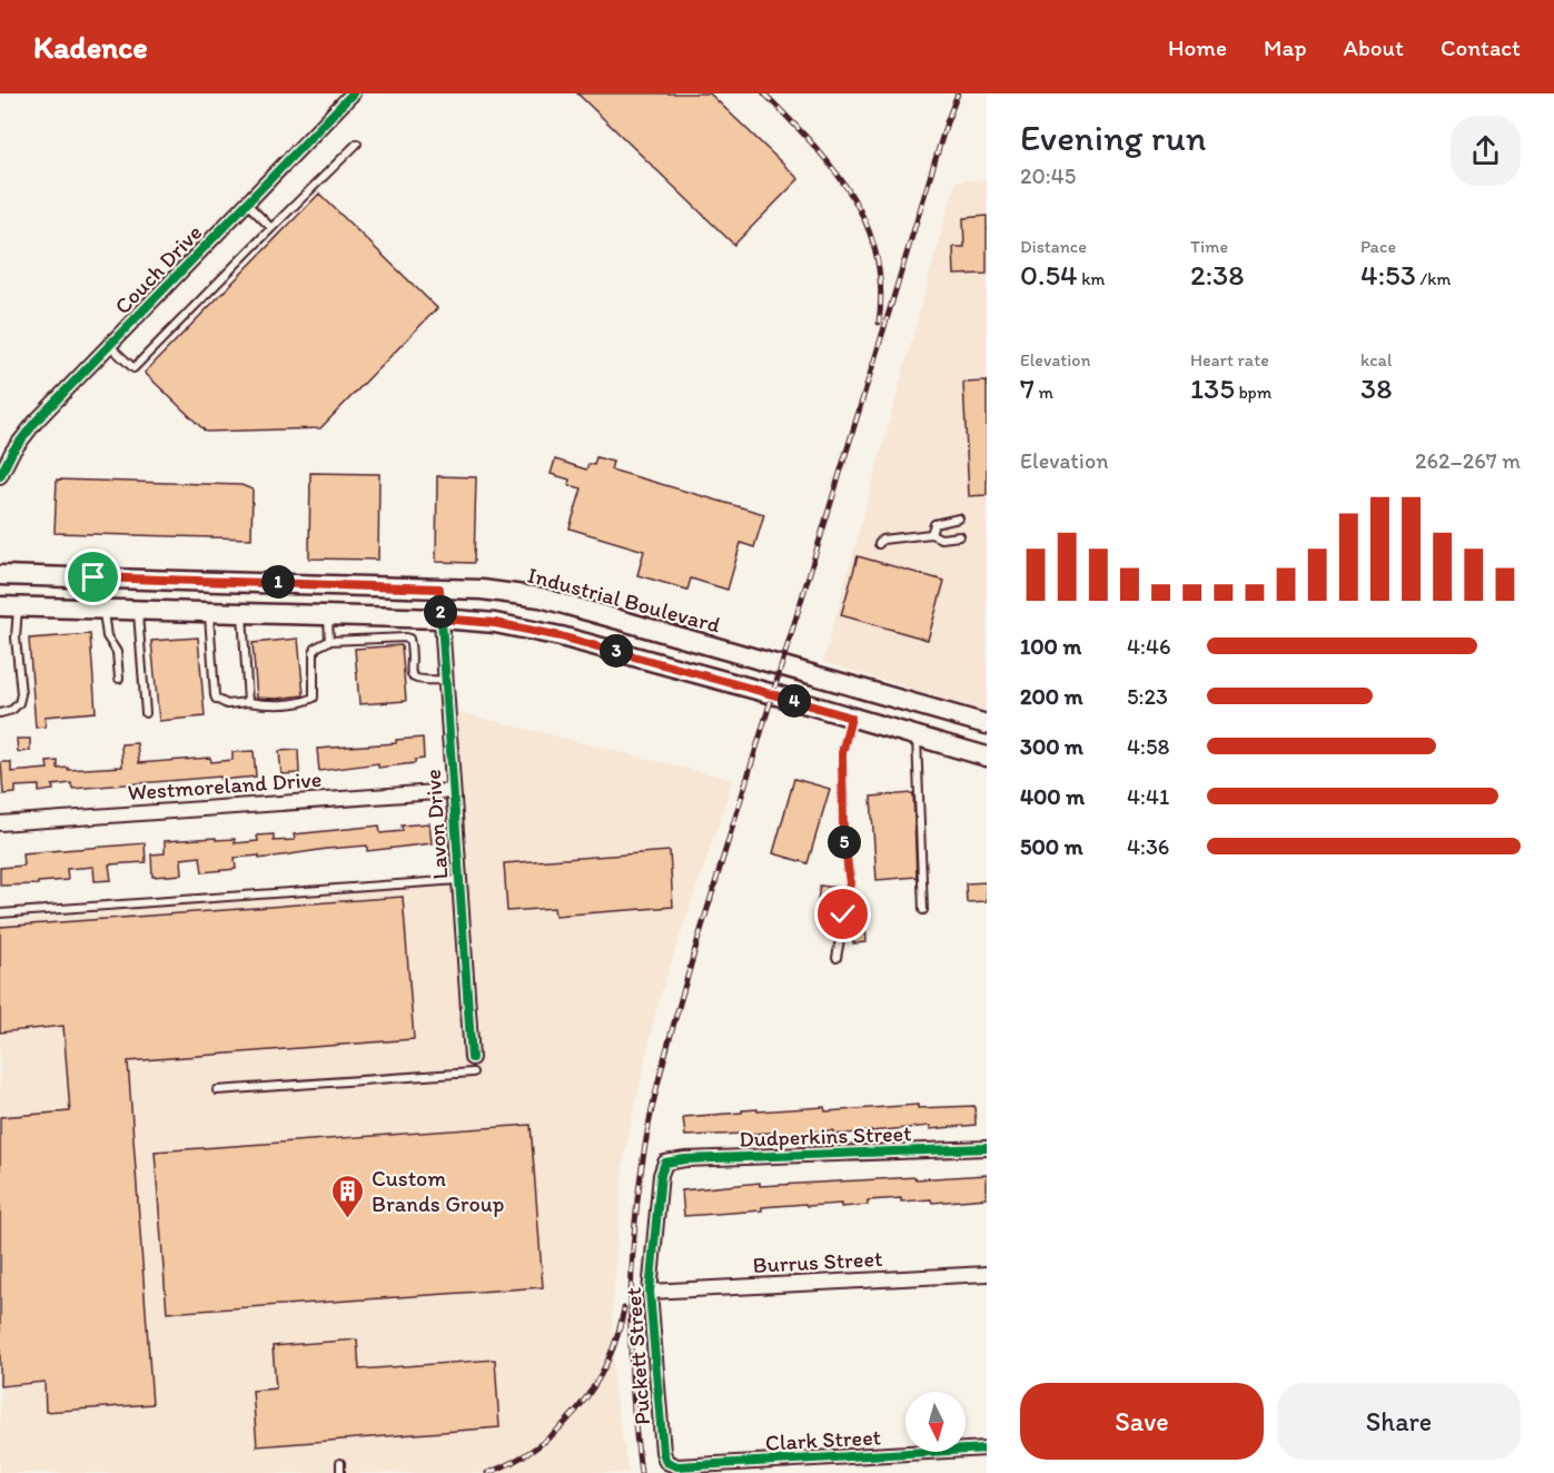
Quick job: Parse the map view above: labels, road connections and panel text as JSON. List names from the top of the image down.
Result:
{
  "streets": {
    "main road": ["Industrial Boulevard"],
    "street": [
      "Couch Drive",
      "Westmoreland Drive",
      "Lavon Drive",
      "Dudperkins Street",
      "Burrus Street",
      "Puckett Street",
      "Clark Street"
    ]
  },
  "crossings": [
    ["Industrial Boulevard", "Lavon Drive"],
    ["Westmoreland Drive", "Lavon Drive"],
    ["Dudperkins Street", "Puckett Street"],
    ["Burrus Street", "Puckett Street"],
    ["Puckett Street", "Clark Street"]
  ],
  "places": {
    "building": ["Custom Brands Group"]
  },
  "north": "bottom",
  "page": {
    "header": "Kadence",
    "nav": [
      "Home",
      "Map",
      "About",
      "Contact"
    ],
    "heading": ["Evening run", "20:45"],
    "stats": [
      ["Distance", "0.54 km"],
      ["Time", "2:38"],
      ["Pace", "4:53 /km"],
      ["Elevation", "7 m"],
      ["Heart rate", "135 bpm"],
      ["kcal", "38"]
    ],
    "chart": ["Elevation", "262–267 m"],
    "pins": [
      "1",
      "2",
      "3",
      "4",
      "5"
    ],
    "list": [
      {
        "name": "100 m",
        "note": "4:46"
      },
      {
        "name": "200 m",
        "note": "5:23"
      },
      {
        "name": "300 m",
        "note": "4:58"
      },
      {
        "name": "400 m",
        "note": "4:41"
      },
      {
        "name": "500 m",
        "note": "4:36"
      }
    ],
    "buttons": ["Save", "Share"]
  }
}
